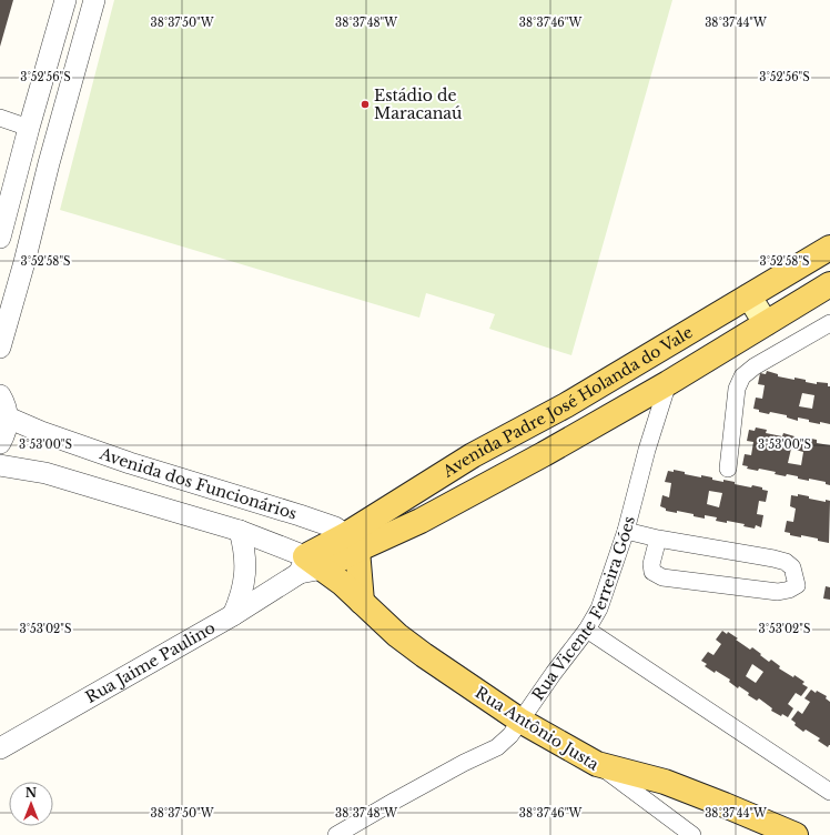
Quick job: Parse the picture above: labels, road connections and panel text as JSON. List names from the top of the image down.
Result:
{
  "streets": {
    "main road": ["Avenida Padre José Holanda do Vale", "Rua Antônio Justa"],
    "street": ["Avenida dos Funcionários", "Rua Vicente Ferreira Góes", "Rua Jaime Paulino"]
  },
  "crossings": [
    ["Avenida Padre José Holanda do Vale", "Avenida dos Funcionários"],
    ["Avenida Padre José Holanda do Vale", "Rua Vicente Ferreira Góes"],
    ["Avenida Padre José Holanda do Vale", "Rua Jaime Paulino"],
    ["Avenida Padre José Holanda do Vale", "Rua Antônio Justa"],
    ["Rua Vicente Ferreira Góes", "Rua Antônio Justa"],
    ["Rua Jaime Paulino", "Rua Antônio Justa"]
  ],
  "places": ["Estádio de Maracanaú"],
  "north": "top",
  "coordinates": [
    "38°37'50\"W",
    "38°37'48\"W",
    "38°37'46\"W",
    "38°37'44\"W",
    "3°52'56\"S",
    "3°52'58\"S",
    "3°53'00\"S",
    "3°53'02\"S"
  ]
}
